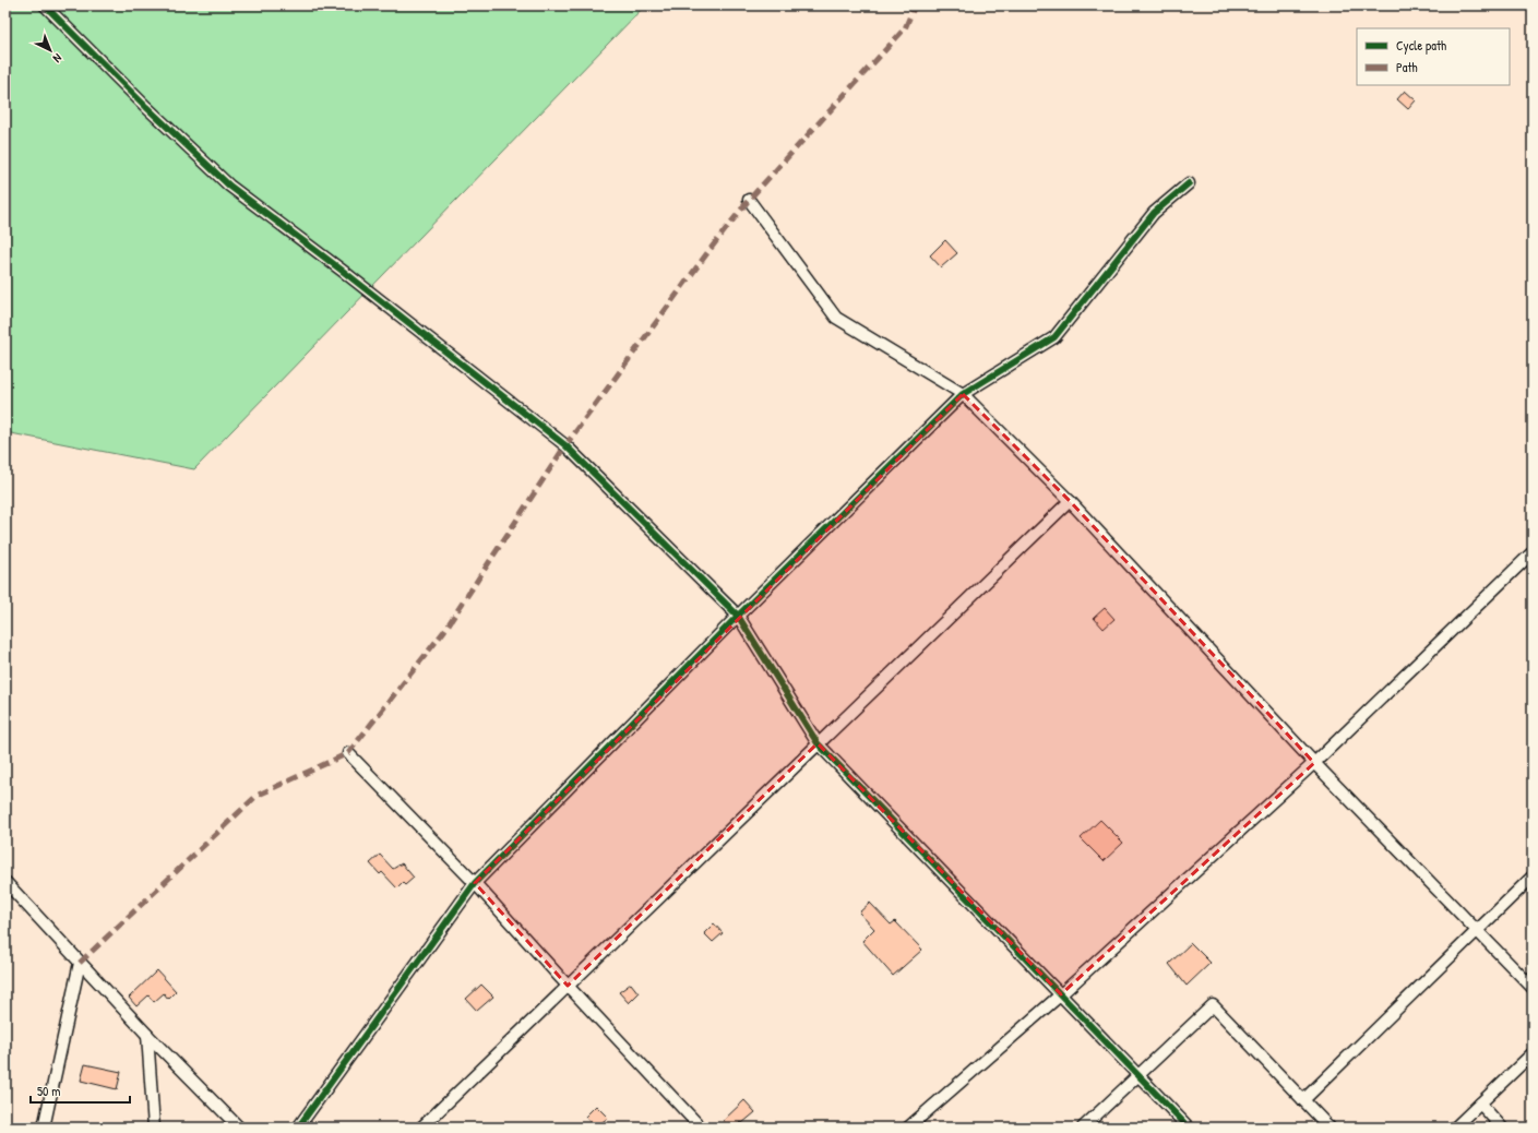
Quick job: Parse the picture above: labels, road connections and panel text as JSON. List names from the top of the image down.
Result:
{
  "legend": ["Cycle path", "Path"],
  "scale_bar": "50 m",
  "north": "bottom right"
}
